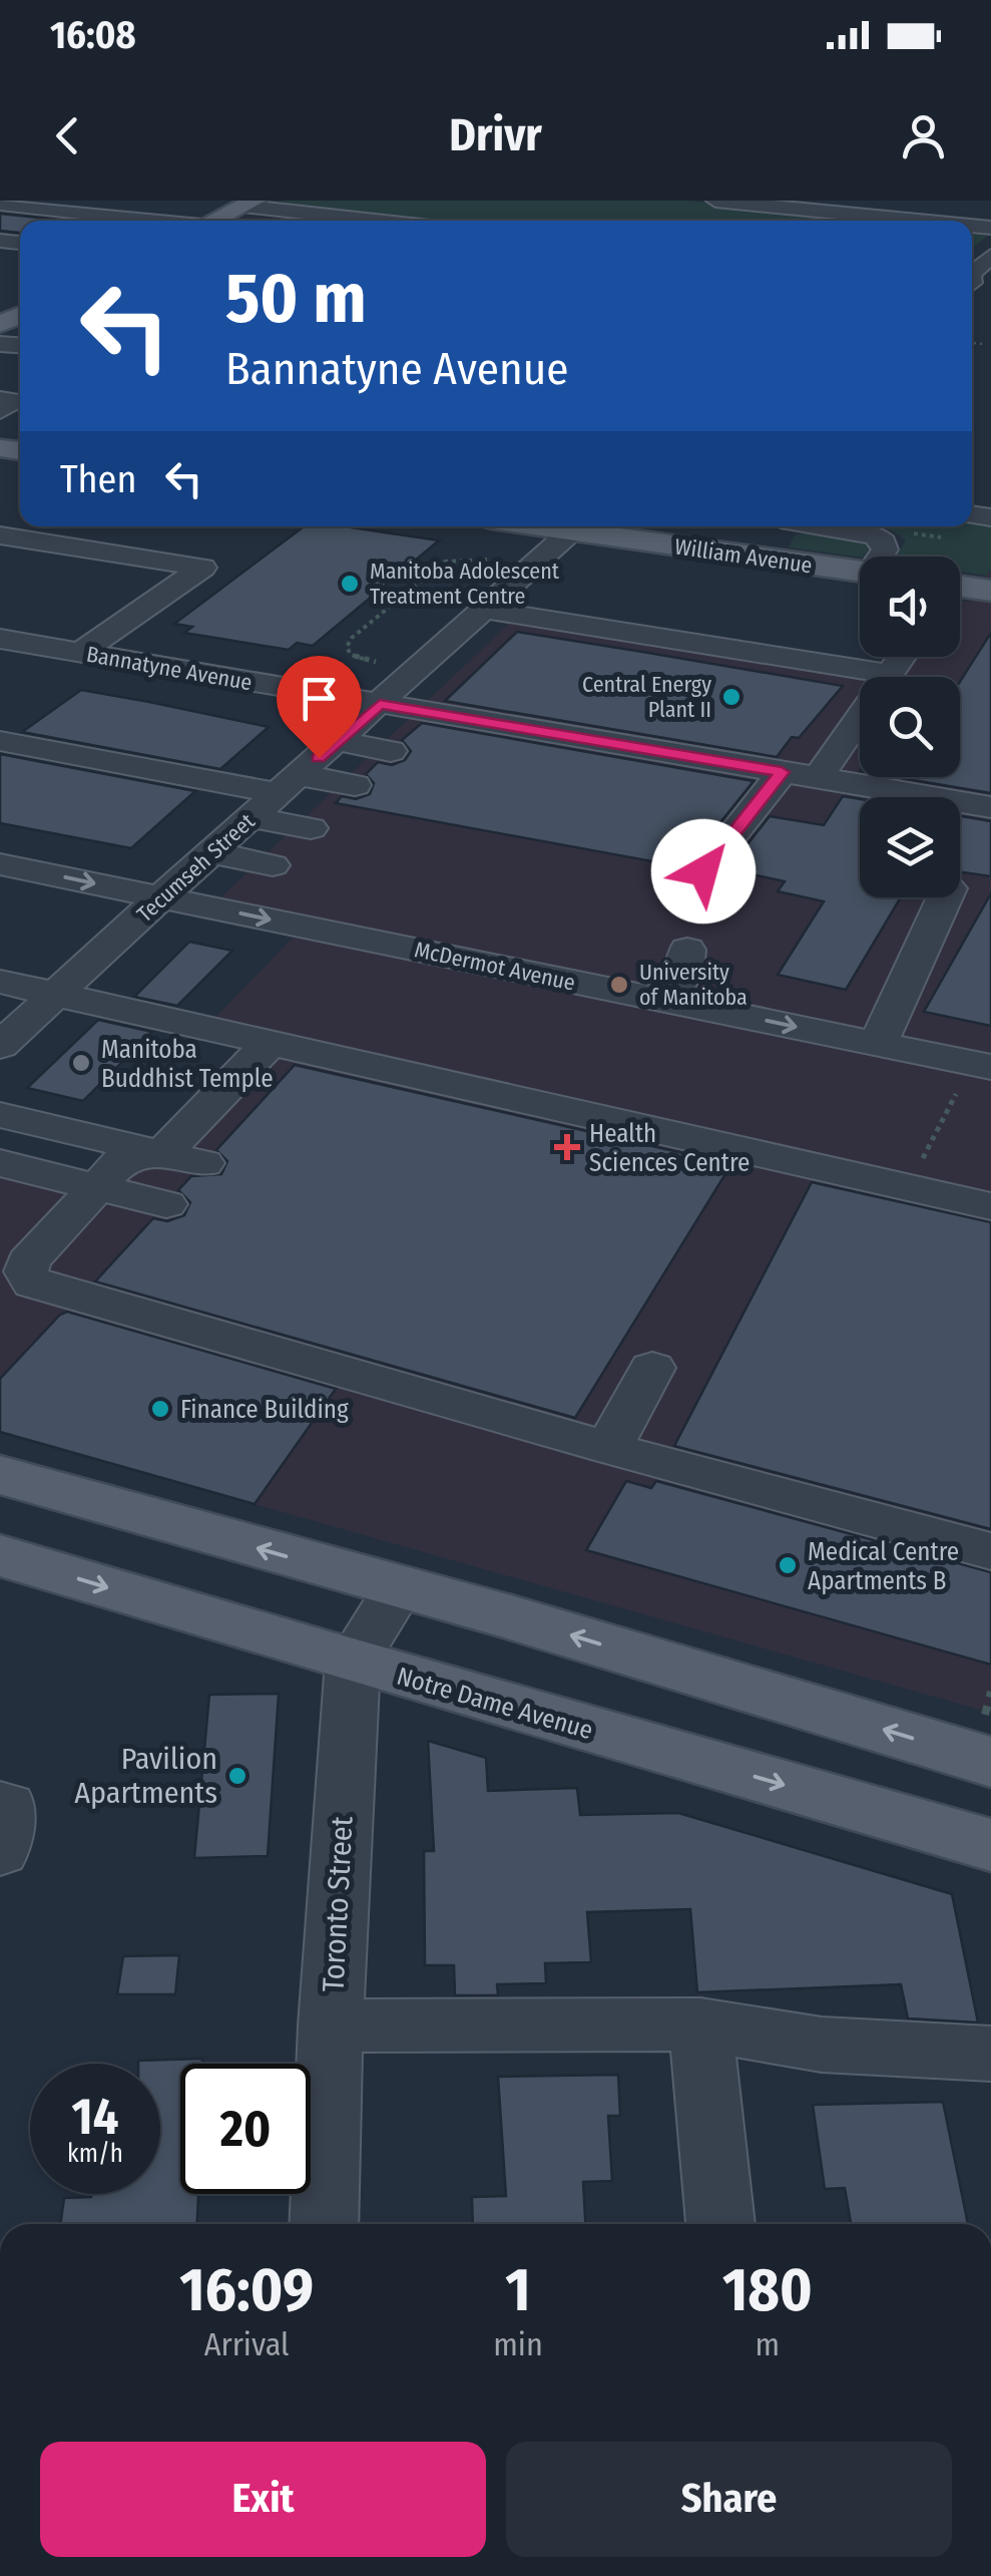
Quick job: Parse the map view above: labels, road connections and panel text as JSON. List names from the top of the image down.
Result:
{
  "streets": {
    "main road": ["William Avenue", "Notre Dame Avenue"],
    "street": [
      "Bannatyne Avenue",
      "Tecumseh Street",
      "McDermot Avenue",
      "Toronto Street"
    ]
  },
  "crossings": [
    ["William Avenue", "Tecumseh Street"],
    ["Bannatyne Avenue", "Tecumseh Street"],
    ["Tecumseh Street", "McDermot Avenue"],
    ["Notre Dame Avenue", "Toronto Street"]
  ],
  "places": {
    "other": [
      "Manitoba Adolescent Treatment Centre",
      "Central Energy Plant II",
      "University of Manitoba",
      "Manitoba Buddhist Temple",
      "Finance Building",
      "Medical Centre Apartments B",
      "Pavilion Apartments"
    ],
    "health": ["Health Sciences Centre"]
  },
  "page": {
    "status": "16:08",
    "header": "Drivr",
    "turn": ["50 m", "Bannatyne Avenue"],
    "then": "Then",
    "speed": "14 km/h",
    "limit": "20",
    "eta": [
      "16:09",
      "Arrival",
      "1",
      "min",
      "180",
      "m"
    ],
    "buttons": ["Exit", "Share"]
  }
}
